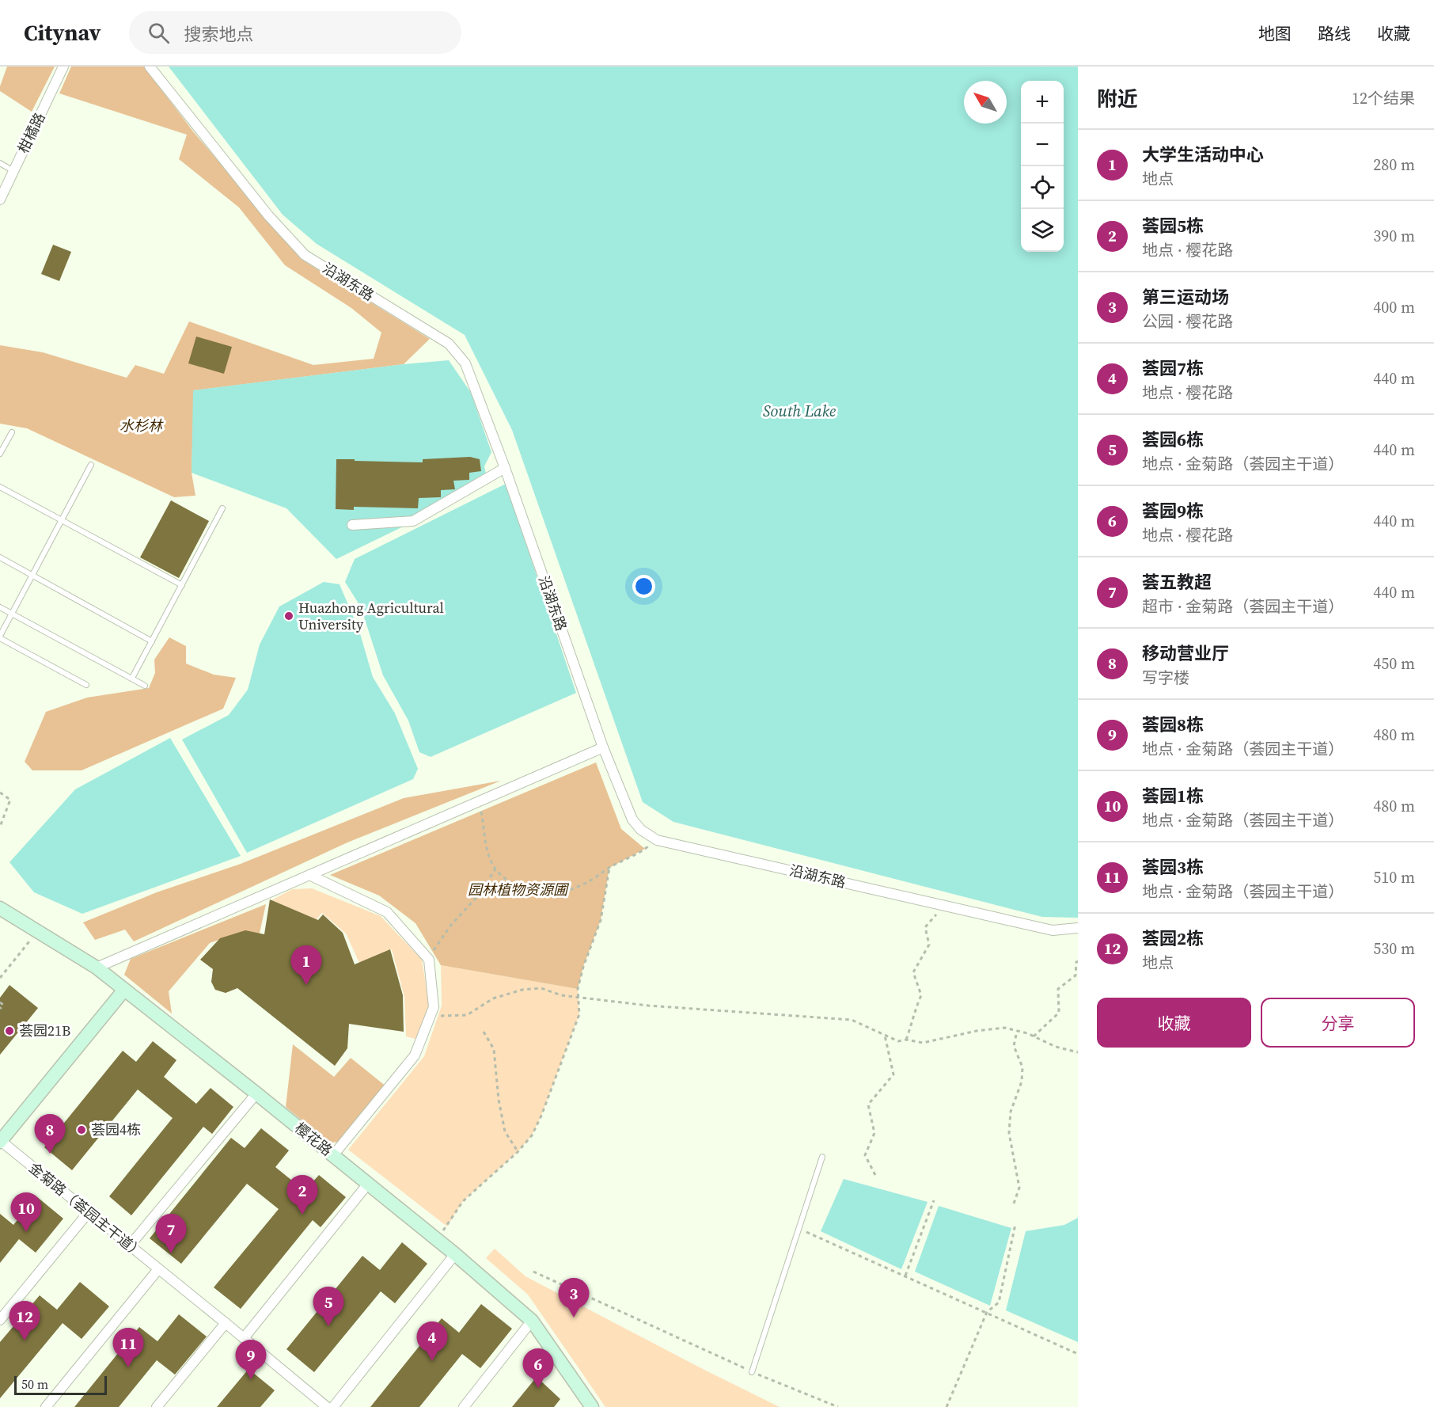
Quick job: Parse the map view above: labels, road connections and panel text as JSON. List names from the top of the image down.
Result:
{
  "streets": {
    "street": [
      "柑橘路",
      "沿湖东路",
      "樱花路",
      "金菊路（荟园主干道）"
    ]
  },
  "water": ["South Lake"],
  "parks": ["水杉林", "园林植物资源圃"],
  "places": ["Huazhong Agricultural University", "荟园21B", "荟园4栋"],
  "scale_bar": "50 m",
  "north": "top left",
  "page": {
    "header": "Citynav",
    "search": "搜索地点",
    "nav": ["地图", "路线", "收藏"],
    "heading": ["附近", "12个结果"],
    "map_buttons": ["+", "−"],
    "list": [
      {
        "mark": "1",
        "name": "大学生活动中心",
        "note": "地点",
        "value": "280 m"
      },
      {
        "mark": "2",
        "name": "荟园5栋",
        "note": "地点 · 樱花路",
        "value": "390 m"
      },
      {
        "mark": "3",
        "name": "第三运动场",
        "note": "公园 · 樱花路",
        "value": "400 m"
      },
      {
        "mark": "4",
        "name": "荟园7栋",
        "note": "地点 · 樱花路",
        "value": "440 m"
      },
      {
        "mark": "5",
        "name": "荟园6栋",
        "note": "地点 · 金菊路（荟园主干道）",
        "value": "440 m"
      },
      {
        "mark": "6",
        "name": "荟园9栋",
        "note": "地点 · 樱花路",
        "value": "440 m"
      },
      {
        "mark": "7",
        "name": "荟五教超",
        "note": "超市 · 金菊路（荟园主干道）",
        "value": "440 m"
      },
      {
        "mark": "8",
        "name": "移动营业厅",
        "note": "写字楼",
        "value": "450 m"
      },
      {
        "mark": "9",
        "name": "荟园8栋",
        "note": "地点 · 金菊路（荟园主干道）",
        "value": "480 m"
      },
      {
        "mark": "10",
        "name": "荟园1栋",
        "note": "地点 · 金菊路（荟园主干道）",
        "value": "480 m"
      },
      {
        "mark": "11",
        "name": "荟园3栋",
        "note": "地点 · 金菊路（荟园主干道）",
        "value": "510 m"
      },
      {
        "mark": "12",
        "name": "荟园2栋",
        "note": "地点",
        "value": "530 m"
      }
    ],
    "pins": [
      "1",
      "8",
      "2",
      "10",
      "7",
      "3",
      "5",
      "12",
      "4",
      "11",
      "9",
      "6"
    ],
    "buttons": ["收藏", "分享"],
    "scale": "50 m"
  }
}
